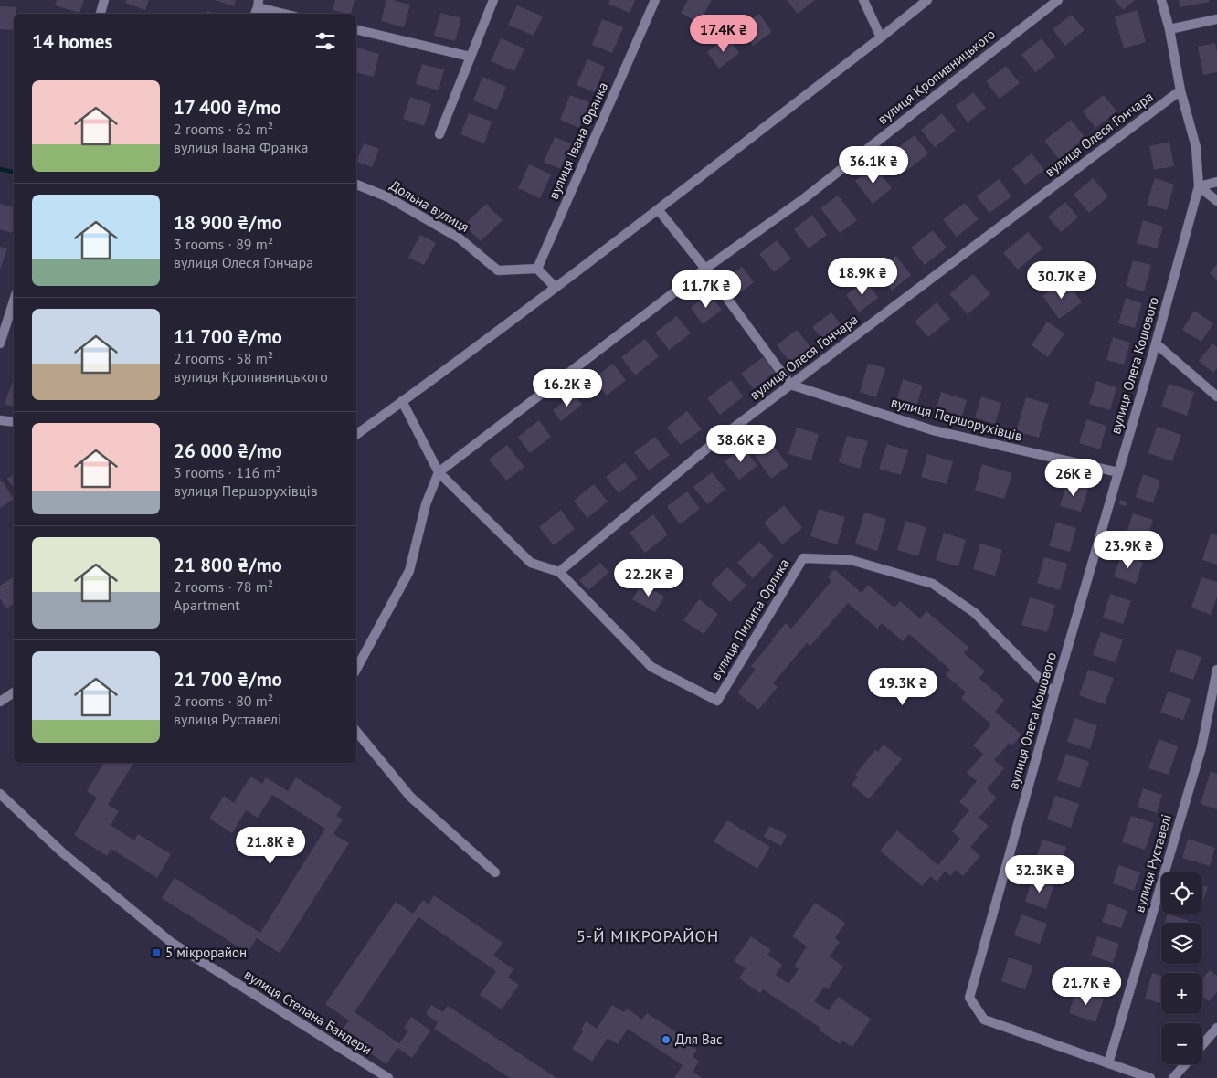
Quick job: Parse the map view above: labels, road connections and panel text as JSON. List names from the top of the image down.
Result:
{
  "streets": {
    "street": [
      "вулиця Кропивницького",
      "вулиця Олеся Гончара",
      "вулиця Івана Франка",
      "Дольна вулиця",
      "вулиця Олега Кошового",
      "вулиця Першорухівців",
      "вулиця Пилипа Орлика",
      "вулиця Руставелі",
      "вулиця Степана Бандери"
    ]
  },
  "crossings": [
    ["вулиця Олеся Гончара", "вулиця Олега Кошового"],
    ["вулиця Олеся Гончара", "вулиця Першорухівців"],
    ["вулиця Олеся Гончара", "вулиця Пилипа Орлика"],
    ["вулиця Івана Франка", "Дольна вулиця"],
    ["вулиця Олега Кошового", "вулиця Першорухівців"],
    ["вулиця Олега Кошового", "вулиця Пилипа Орлика"],
    ["вулиця Олега Кошового", "вулиця Руставелі"]
  ],
  "districts": ["5-Й МІКРОРАЙОН"],
  "places": {
    "transit": ["5 мікрорайон"],
    "other": ["Для Вас"]
  },
  "page": {
    "heading": "14 homes",
    "price": [
      "17.4K ₴",
      "36.1K ₴",
      "18.9K ₴",
      "30.7K ₴",
      "11.7K ₴",
      "16.2K ₴",
      "38.6K ₴",
      "26K ₴",
      "23.9K ₴",
      "22.2K ₴",
      "19.3K ₴",
      "21.8K ₴",
      "32.3K ₴",
      "21.7K ₴"
    ],
    "list": [
      {
        "name": "17 400 ₴/mo",
        "note": "2 rooms · 62 m² · вулиця Івана Франка"
      },
      {
        "name": "18 900 ₴/mo",
        "note": "3 rooms · 89 m² · вулиця Олеся Гончара"
      },
      {
        "name": "11 700 ₴/mo",
        "note": "2 rooms · 58 m² · вулиця Кропивницького"
      },
      {
        "name": "26 000 ₴/mo",
        "note": "3 rooms · 116 m² · вулиця Першорухівців"
      },
      {
        "name": "21 800 ₴/mo",
        "note": "2 rooms · 78 m² · Apartment"
      },
      {
        "name": "21 700 ₴/mo",
        "note": "2 rooms · 80 m² · вулиця Руставелі"
      }
    ],
    "map_buttons": ["+", "−"]
  }
}
